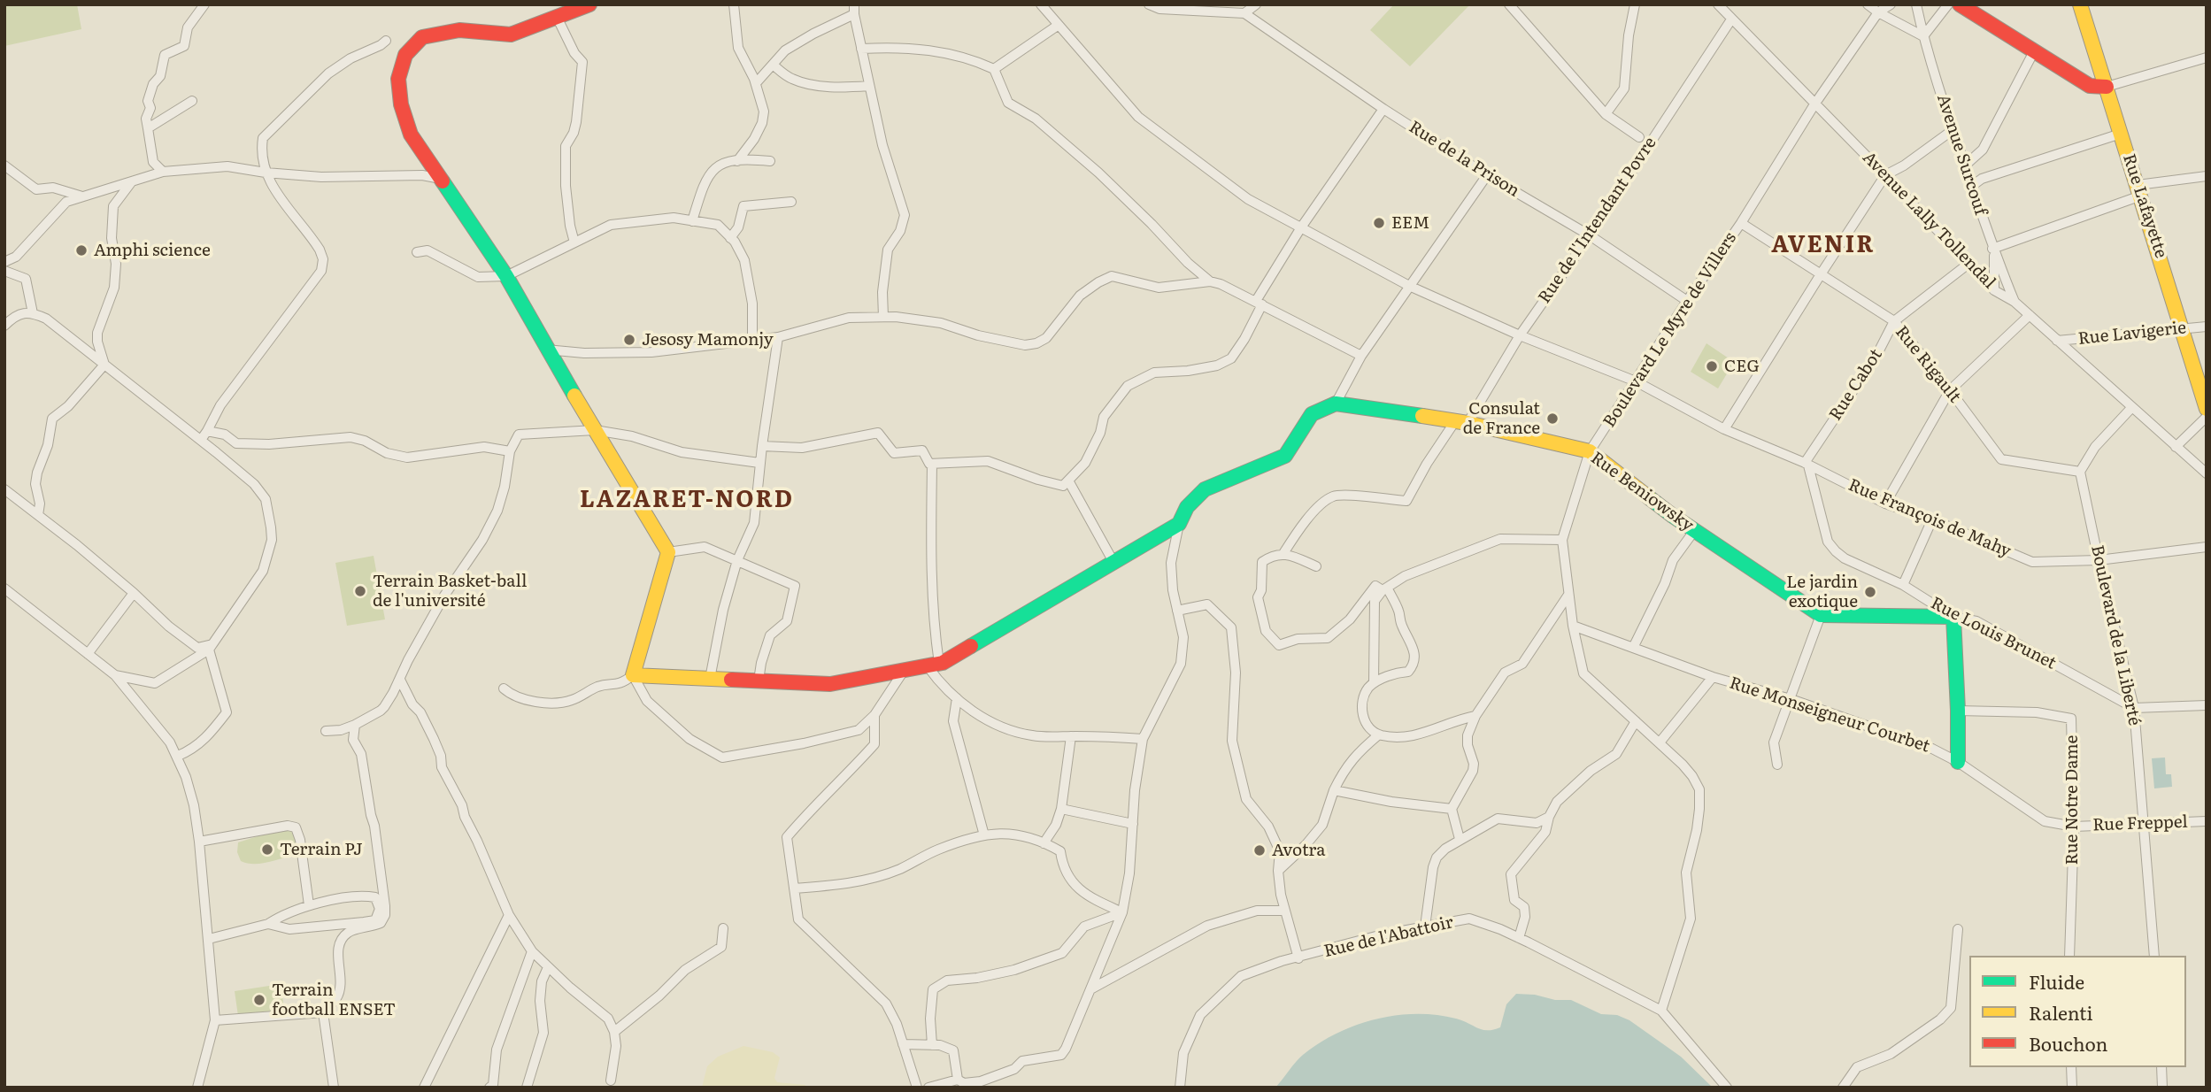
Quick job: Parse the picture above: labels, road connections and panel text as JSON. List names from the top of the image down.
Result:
{
  "streets": {
    "street": [
      "Avenue Surcouf",
      "Rue de la Prison",
      "Rue Lafayette",
      "Rue de l'Intendant Povre",
      "Avenue Lally Tollendal",
      "Boulevard Le Myre de Villers",
      "Rue Lavigerie",
      "Rue Rigault",
      "Rue Cabot",
      "Rue Beniowsky",
      "Rue François de Mahy",
      "Rue Louis Brunet",
      "Boulevard de la Liberté",
      "Rue Monseigneur Courbet",
      "Rue Notre Dame",
      "Rue Freppel",
      "Rue de l'Abattoir"
    ]
  },
  "crossings": [
    ["Avenue Surcouf", "Avenue Lally Tollendal"],
    ["Rue de la Prison", "Rue de l'Intendant Povre"],
    ["Rue de la Prison", "Boulevard Le Myre de Villers"],
    ["Rue Lafayette", "Rue Lavigerie"],
    ["Rue de l'Intendant Povre", "Avenue Lally Tollendal"],
    ["Rue de l'Intendant Povre", "Rue Beniowsky"],
    ["Rue de l'Intendant Povre", "Rue François de Mahy"],
    ["Avenue Lally Tollendal", "Boulevard Le Myre de Villers"],
    ["Avenue Lally Tollendal", "Rue Lavigerie"],
    ["Avenue Lally Tollendal", "Rue Cabot"],
    ["Boulevard Le Myre de Villers", "Rue Rigault"],
    ["Boulevard Le Myre de Villers", "Rue Beniowsky"],
    ["Boulevard Le Myre de Villers", "Rue François de Mahy"],
    ["Boulevard Le Myre de Villers", "Rue Monseigneur Courbet"],
    ["Boulevard Le Myre de Villers", "Rue de l'Abattoir"],
    ["Rue Rigault", "Rue Cabot"],
    ["Rue Rigault", "Boulevard de la Liberté"],
    ["Rue Cabot", "Rue François de Mahy"],
    ["Rue Cabot", "Rue Louis Brunet"],
    ["Rue François de Mahy", "Rue Louis Brunet"],
    ["Rue François de Mahy", "Boulevard de la Liberté"],
    ["Rue Louis Brunet", "Boulevard de la Liberté"],
    ["Boulevard de la Liberté", "Rue Freppel"],
    ["Rue Monseigneur Courbet", "Rue Notre Dame"],
    ["Rue Monseigneur Courbet", "Rue Freppel"],
    ["Rue Notre Dame", "Rue Freppel"]
  ],
  "districts": ["AVENIR", "LAZARET-NORD"],
  "places": [
    "EEM",
    "Amphi science",
    "Jesosy Mamonjy",
    "CEG",
    "Consulat de France",
    "Terrain Basket-ball de l'université",
    "Le jardin exotique",
    "Terrain PJ",
    "Avotra",
    "Terrain football ENSET"
  ],
  "legend": ["Fluide", "Ralenti", "Bouchon"]
}
